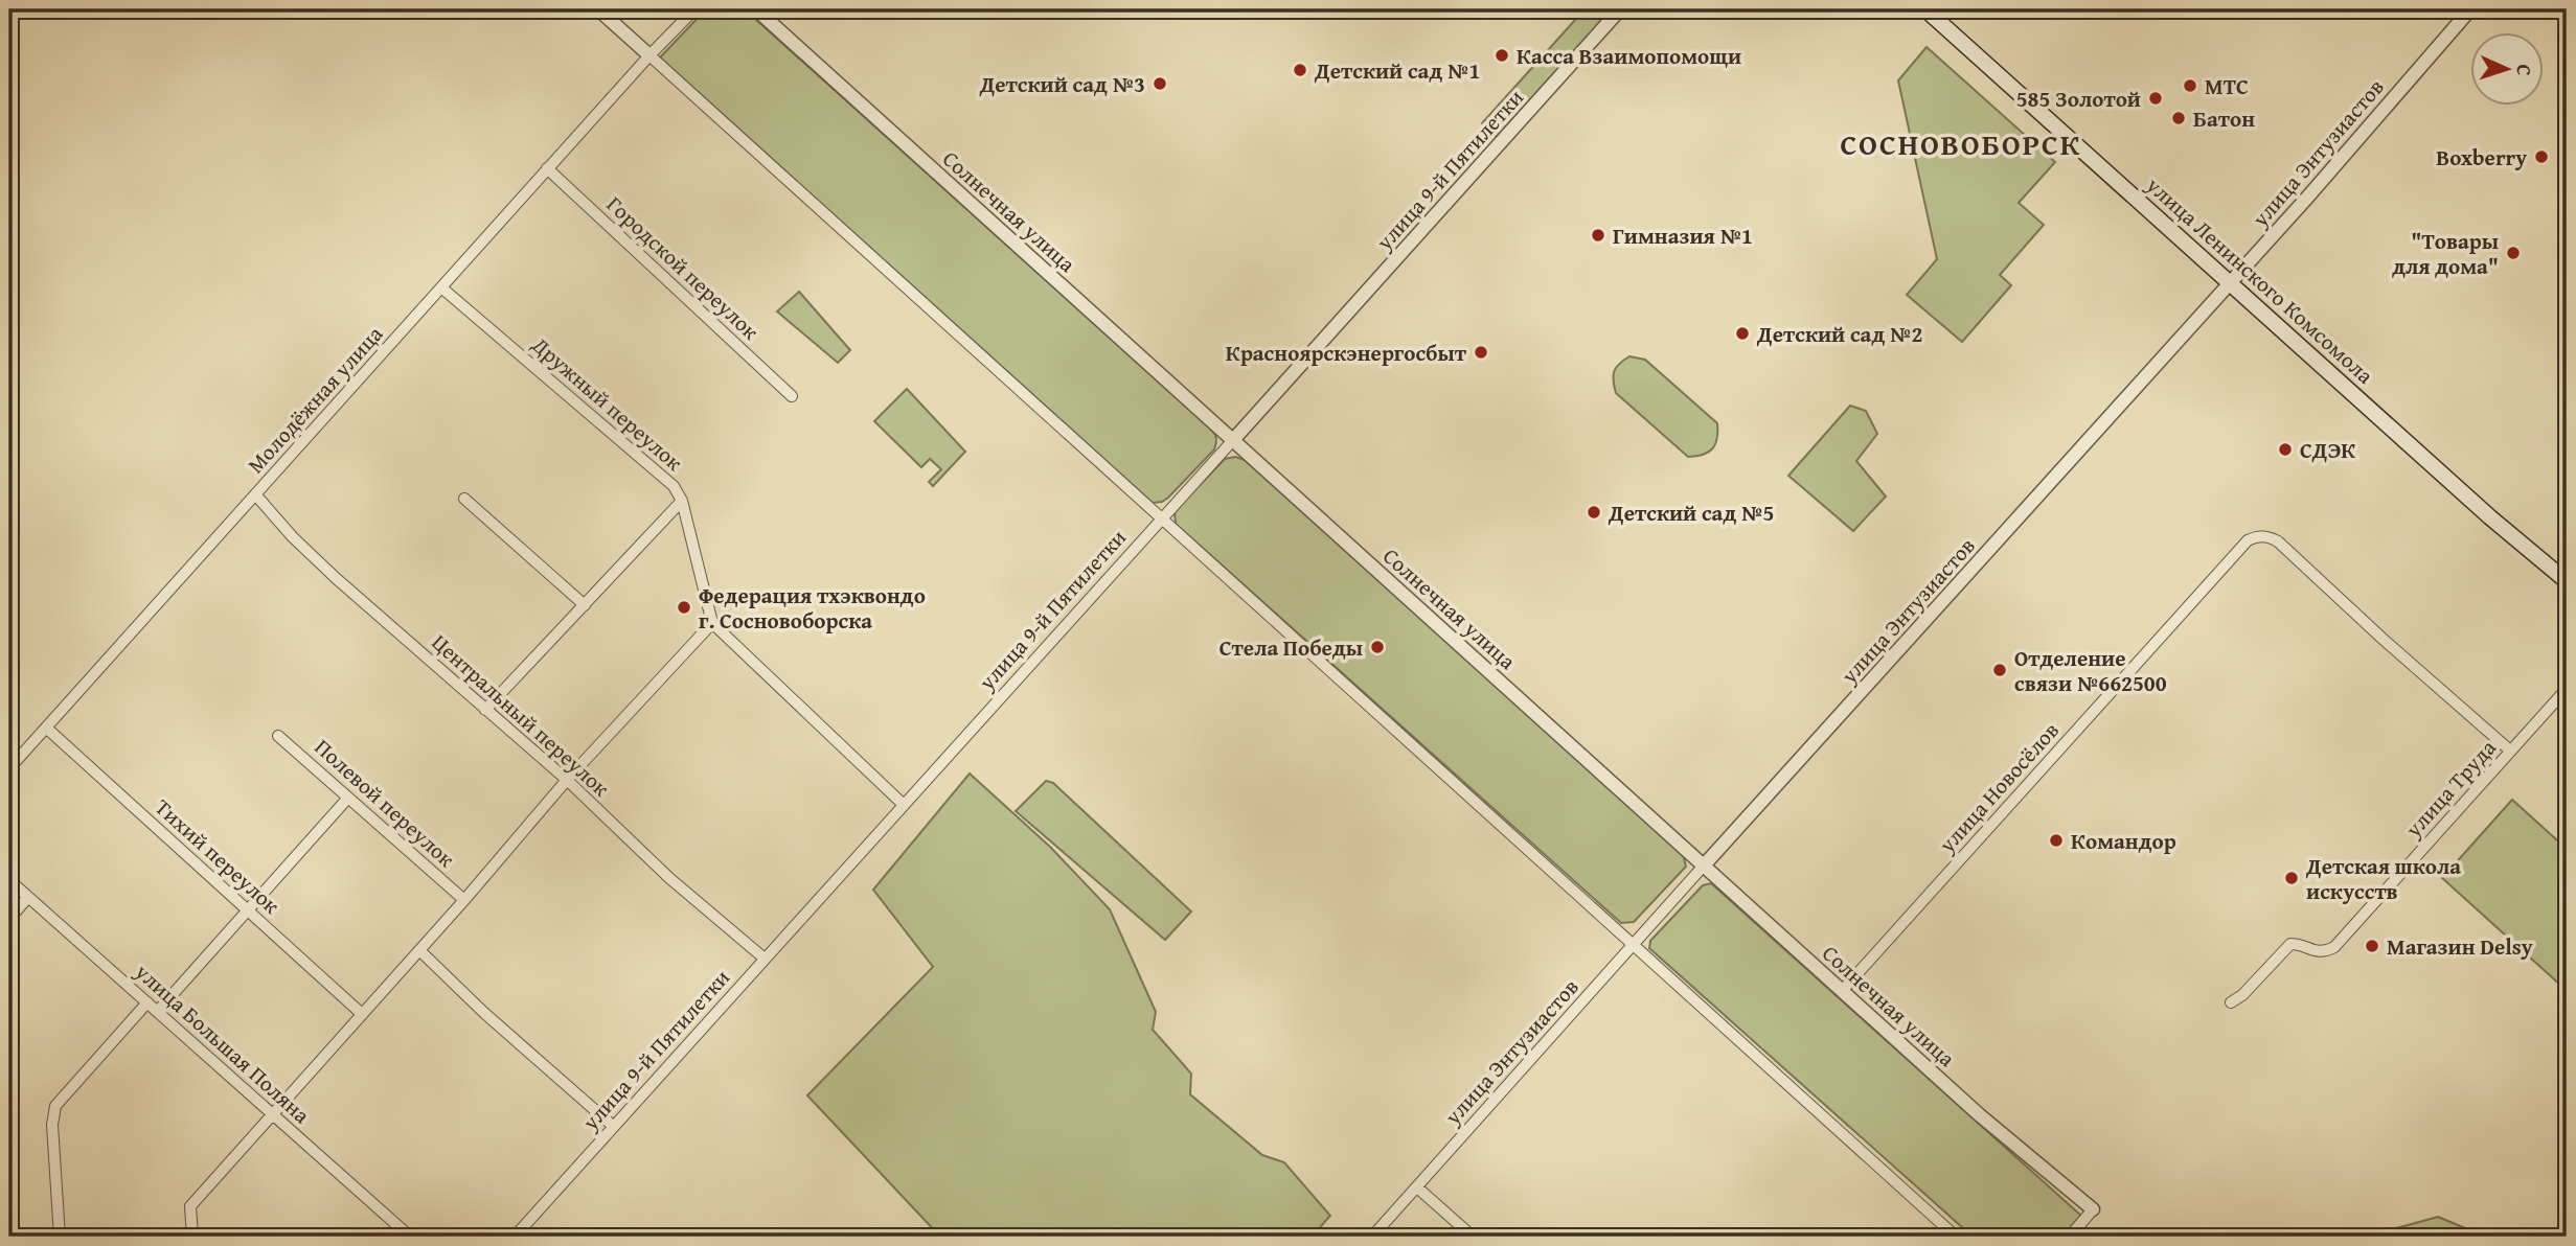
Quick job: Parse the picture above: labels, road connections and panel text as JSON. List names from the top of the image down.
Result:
{
  "streets": {
    "main road": ["улица Ленинского Комсомола"],
    "street": [
      "улица Энтузиастов",
      "улица 9-й Пятилетки",
      "Солнечная улица",
      "Городской переулок",
      "Молодёжная улица",
      "Дружный переулок",
      "Центральный переулок",
      "улица Новосёлов",
      "улица Труда",
      "Полевой переулок",
      "Тихий переулок",
      "улица Большая Поляна"
    ]
  },
  "crossings": [
    ["улица Энтузиастов", "Солнечная улица"],
    ["улица Энтузиастов", "улица Ленинского Комсомола"],
    ["улица 9-й Пятилетки", "Солнечная улица"],
    ["улица 9-й Пятилетки", "Центральный переулок"],
    ["Солнечная улица", "улица Новосёлов"],
    ["Городской переулок", "Молодёжная улица"],
    ["Молодёжная улица", "Дружный переулок"],
    ["Молодёжная улица", "Центральный переулок"],
    ["Молодёжная улица", "Тихий переулок"],
    ["улица Новосёлов", "улица Труда"]
  ],
  "districts": ["СОСНОВОБОРСК"],
  "places": [
    "Касса Взаимопомощи",
    "Детский сад №1",
    "Детский сад №3",
    "МТС",
    "585 Золотой",
    "Батон",
    "Boxberry",
    "Гимназия №1",
    "\"Товары для дома\"",
    "Детский сад №2",
    "Красноярскэнергосбыт",
    "СДЭК",
    "Детский сад №5",
    "Федерация тхэквондо г. Сосновоборска",
    "Стела Победы",
    "Отделение связи №662500",
    "Командор",
    "Детская школа искусств",
    "Магазин Delsy"
  ],
  "north": "right"
}
